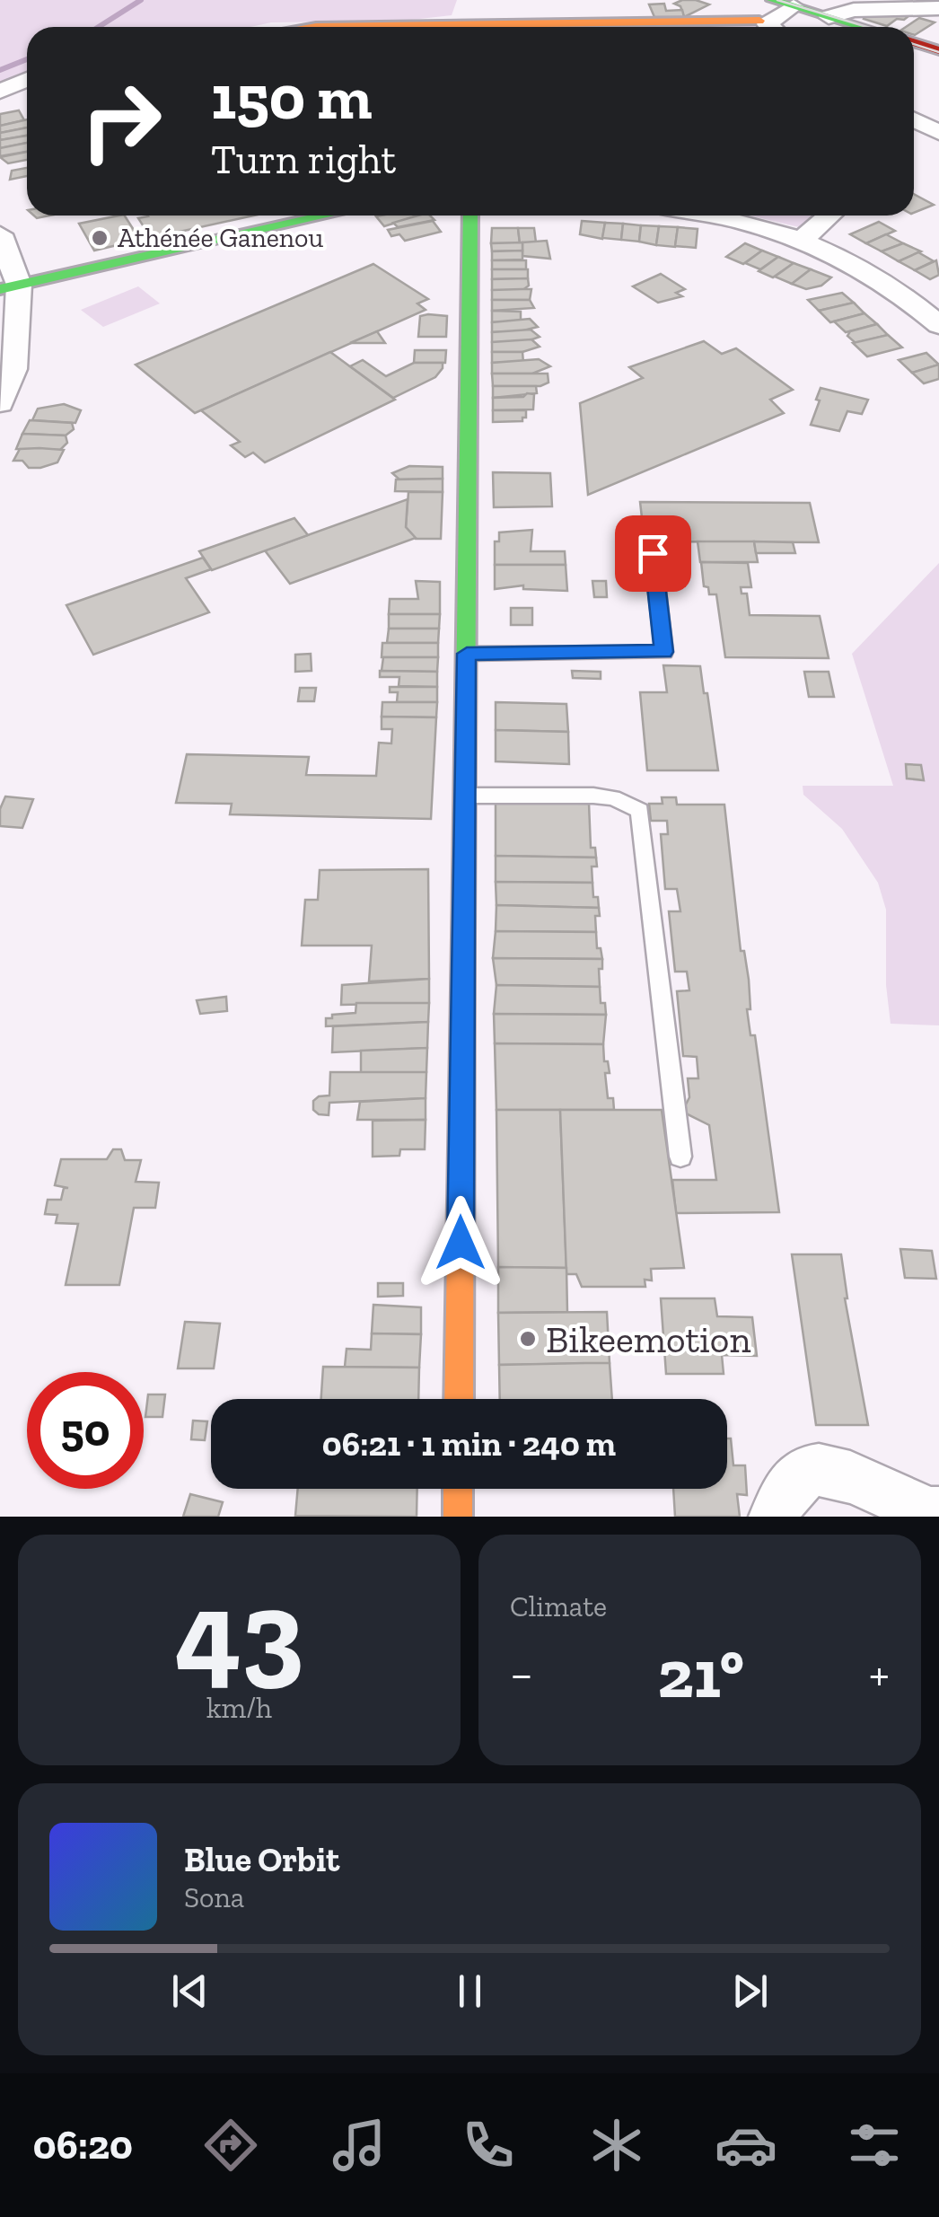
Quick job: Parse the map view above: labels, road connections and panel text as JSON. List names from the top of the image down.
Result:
{
  "places": ["Athénée Ganenou", "Bikeemotion"],
  "page": {
    "turn": ["150 m", "Turn right"],
    "limit": "50",
    "trip": "06:21 · 1 min · 240 m",
    "tile": [
      ["43", "km/h"],
      "Climate"
    ],
    "heat": ["−", "21°", "+"],
    "song": ["Blue Orbit", "Sona"],
    "tabs": "06:20"
  }
}
